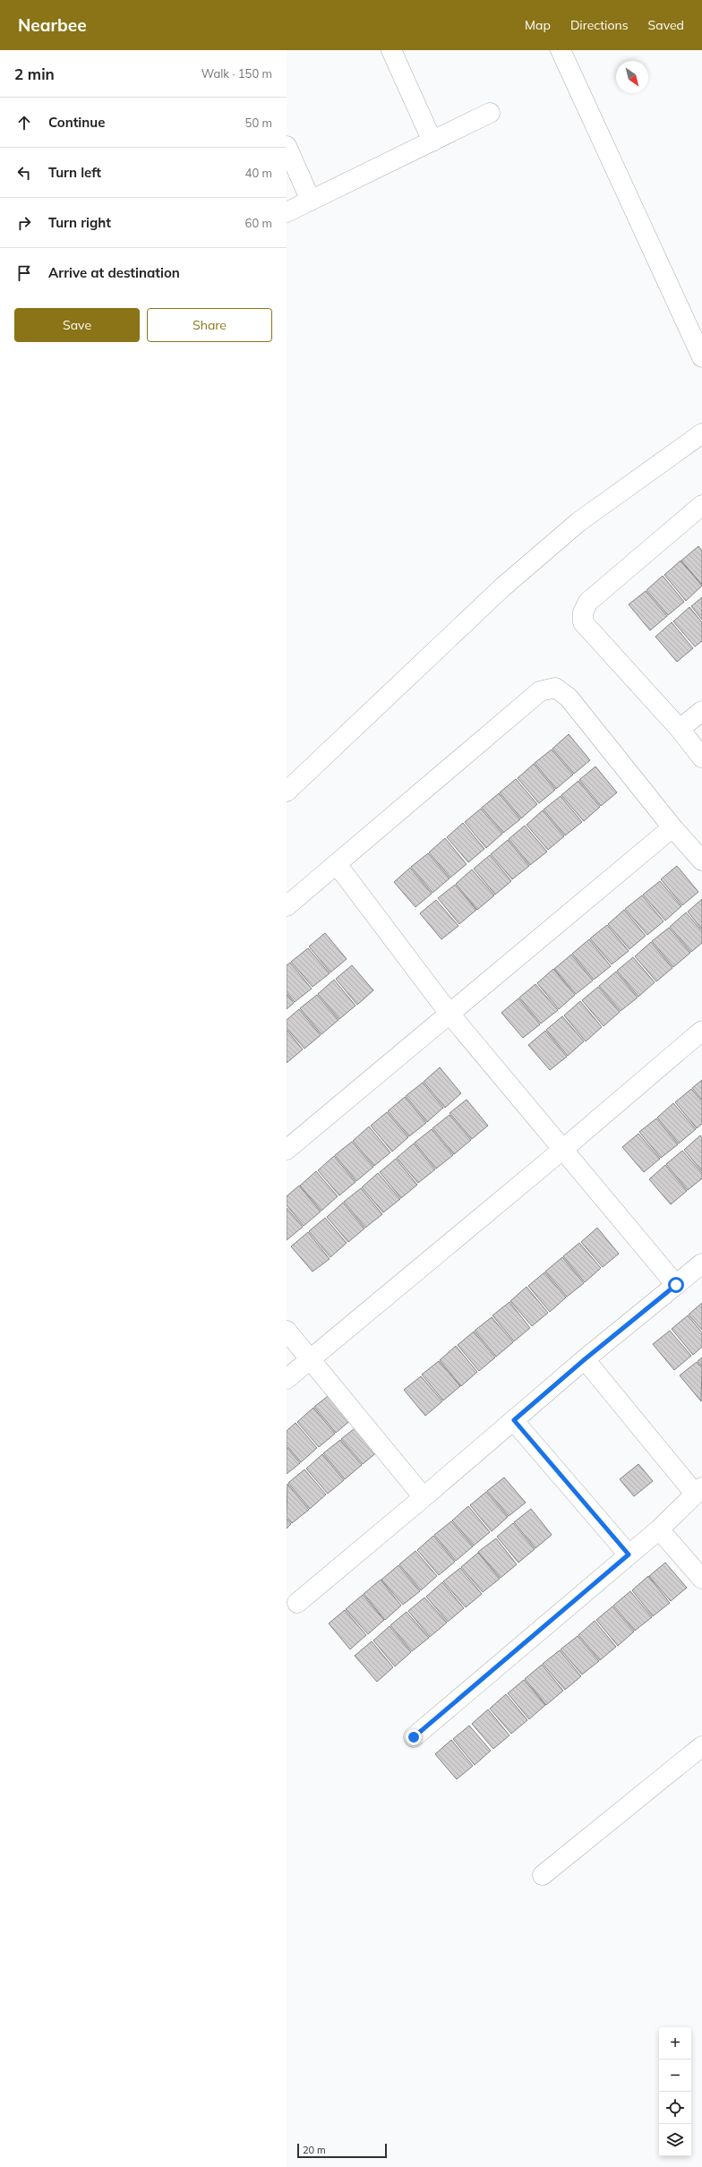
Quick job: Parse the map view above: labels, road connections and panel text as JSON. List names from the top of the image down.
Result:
{
  "scale_bar": "20 m",
  "north": "bottom right",
  "page": {
    "header": "Nearbee",
    "nav": ["Map", "Directions", "Saved"],
    "heading": ["2 min", "Walk · 150 m"],
    "list": [
      ["Continue", "50 m"],
      ["Turn left", "40 m"],
      ["Turn right", "60 m"],
      "Arrive at destination"
    ],
    "buttons": ["Save", "Share"],
    "map_buttons": ["+", "−"],
    "scale": "20 m"
  }
}
